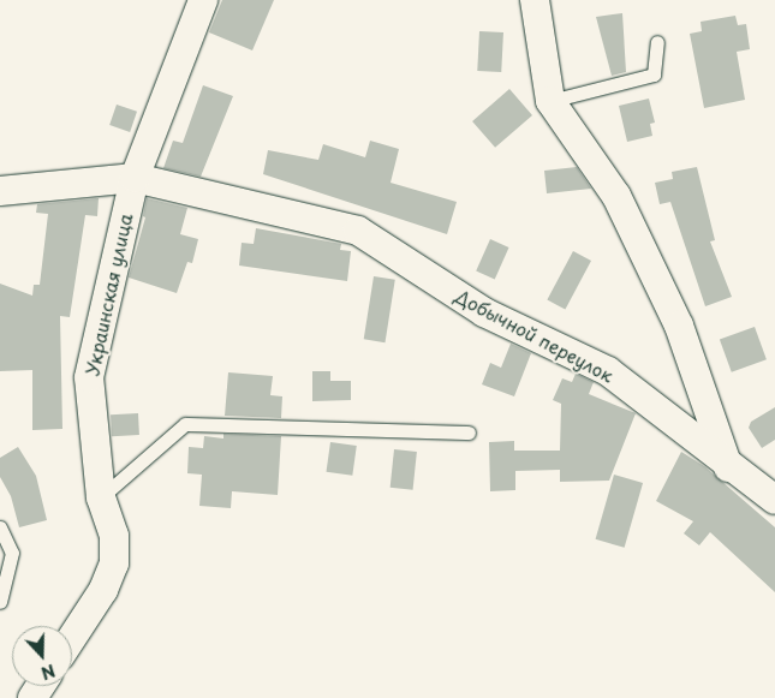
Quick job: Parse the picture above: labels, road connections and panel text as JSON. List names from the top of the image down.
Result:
{
  "streets": {
    "street": ["Украинская улица", "Добычной переулок"]
  },
  "crossings": [
    ["Украинская улица", "Добычной переулок"]
  ],
  "north": "bottom"
}
